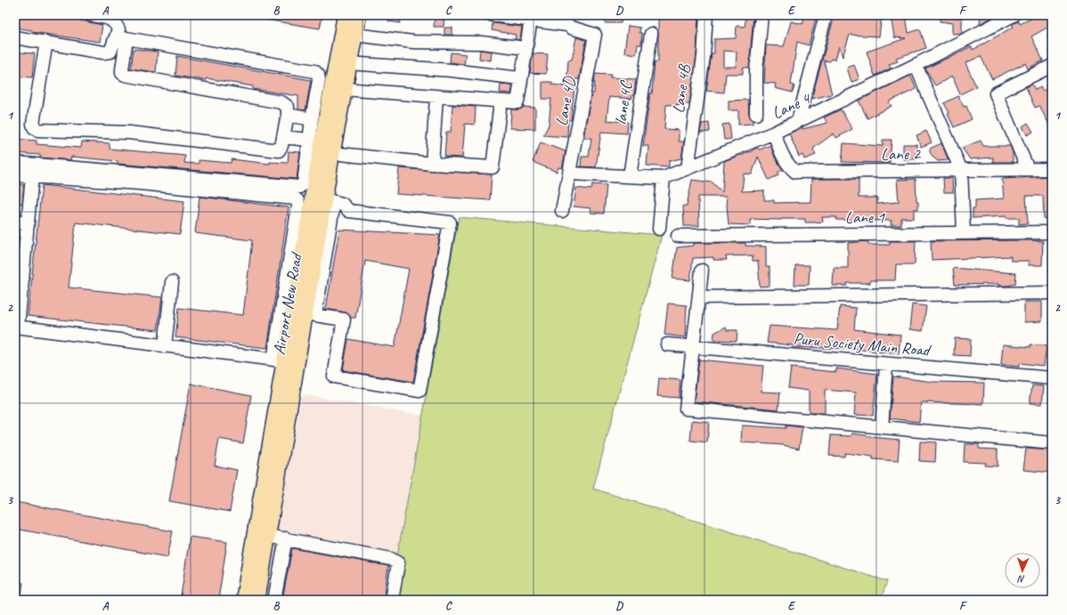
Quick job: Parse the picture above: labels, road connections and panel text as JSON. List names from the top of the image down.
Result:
{
  "streets": {
    "main road": ["Airport New Road"],
    "street": [
      "Lane 4B",
      "Lane 4D",
      "lane 4C",
      "Lane 4",
      "Lane 2",
      "Lane 1",
      "Puru Society Main Road"
    ]
  },
  "crossings": [
    ["Lane 4B", "Lane 4"],
    ["Lane 4D", "Lane 4"],
    ["lane 4C", "Lane 4"],
    ["Lane 4", "Lane 2"]
  ],
  "north": "bottom",
  "grid": {
    "columns": [
      "A",
      "B",
      "C",
      "D",
      "E",
      "F"
    ],
    "rows": ["1", "2", "3"]
  }
}
